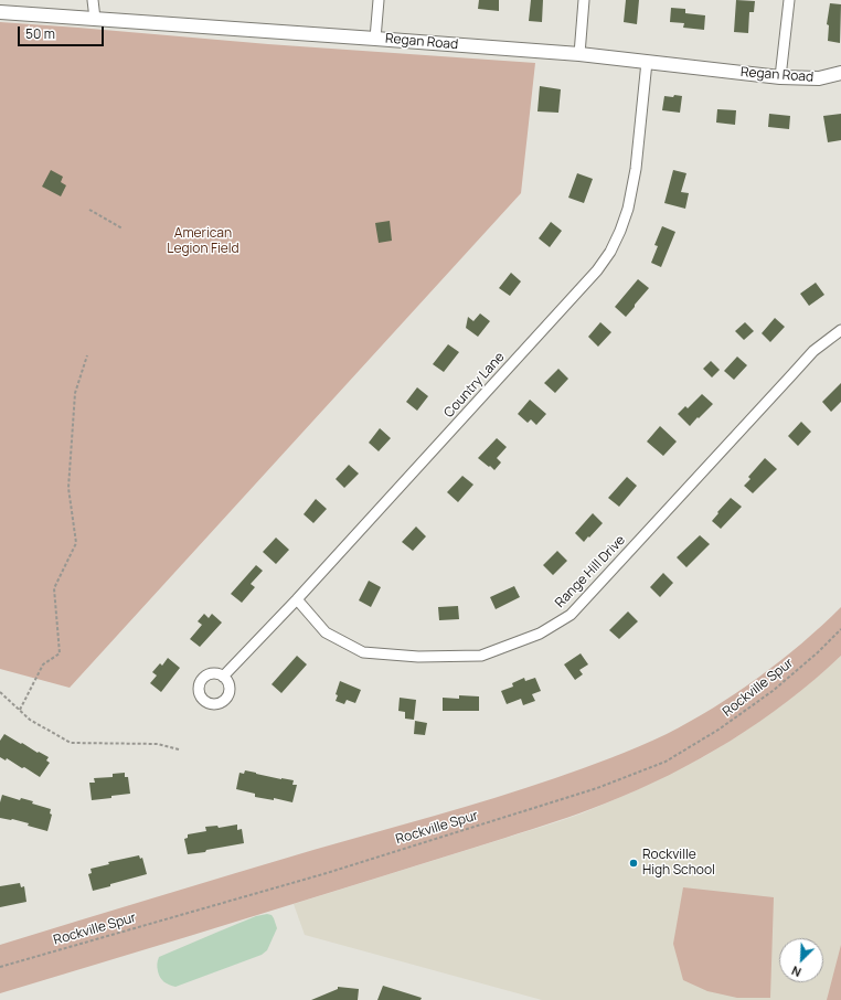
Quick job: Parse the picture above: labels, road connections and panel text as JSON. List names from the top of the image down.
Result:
{
  "streets": {
    "street": ["Regan Road", "Country Lane", "Range Hill Drive"],
    "path": ["Rockville Spur"]
  },
  "crossings": [
    ["Regan Road", "Country Lane"],
    ["Country Lane", "Range Hill Drive"]
  ],
  "parks": ["American Legion Field"],
  "places": ["Rockville High School"],
  "scale_bar": "50 m",
  "north": "bottom left"
}
